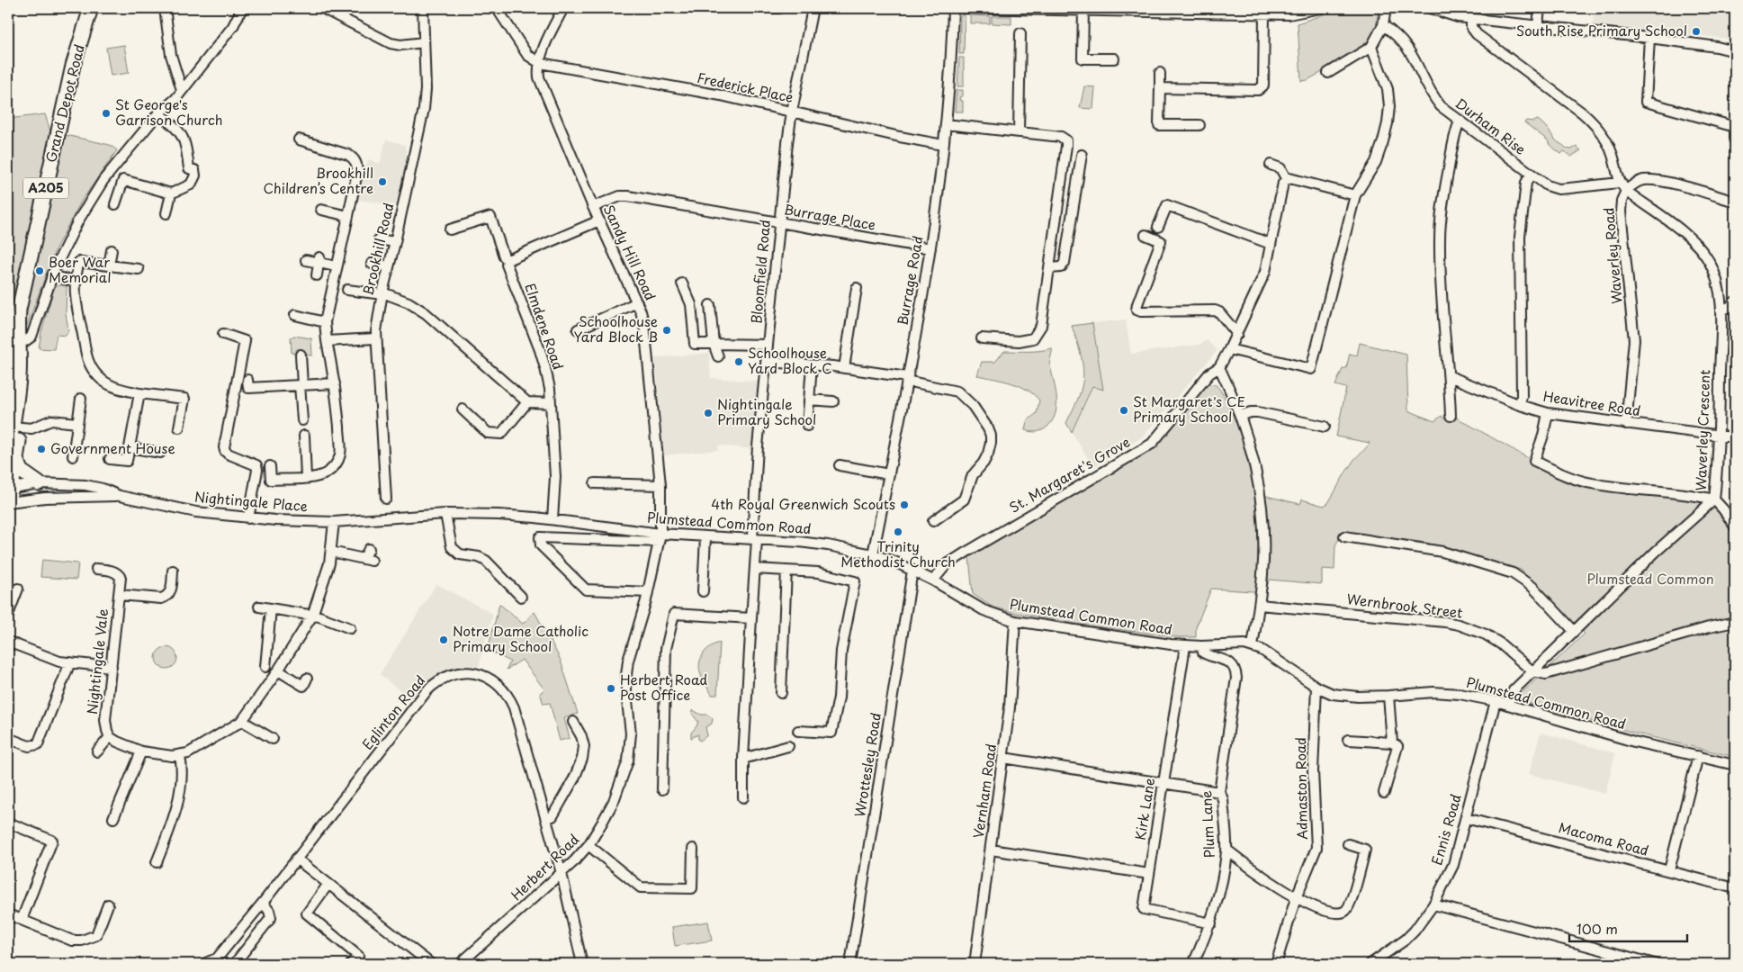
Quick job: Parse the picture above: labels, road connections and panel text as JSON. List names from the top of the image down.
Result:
{
  "streets": {
    "highway": ["Grand Depot Road", "A205"],
    "street": [
      "Frederick Place",
      "Durham Rise",
      "Burrage Place",
      "Brookhill Road",
      "Sandy Hill Road",
      "Waverley Road",
      "Bloomfield Road",
      "Burrage Road",
      "Elmdene Road",
      "Heavitree Road",
      "Waverley Crescent",
      "St. Margaret's Grove",
      "Nightingale Place",
      "Plumstead Common Road",
      "Wernbrook Street",
      "Nightingale Vale",
      "Eglinton Road",
      "Wrottesley Road",
      "Admaston Road",
      "Vernham Road",
      "Kirk Lane",
      "Plum Lane",
      "Ennis Road",
      "Macoma Road",
      "Herbert Road"
    ]
  },
  "crossings": [
    ["Frederick Place", "Sandy Hill Road"],
    ["Frederick Place", "Bloomfield Road"],
    ["Frederick Place", "Burrage Road"],
    ["Grand Depot Road", "A205"],
    ["Durham Rise", "Waverley Road"],
    ["A205", "Nightingale Place"],
    ["Burrage Place", "Sandy Hill Road"],
    ["Burrage Place", "Bloomfield Road"],
    ["Burrage Place", "Burrage Road"],
    ["Sandy Hill Road", "Plumstead Common Road"],
    ["Sandy Hill Road", "Herbert Road"],
    ["Waverley Road", "Heavitree Road"],
    ["Waverley Road", "Waverley Crescent"],
    ["Bloomfield Road", "Plumstead Common Road"],
    ["Burrage Road", "Plumstead Common Road"],
    ["Elmdene Road", "Plumstead Common Road"],
    ["Heavitree Road", "Waverley Crescent"],
    ["Waverley Crescent", "Plumstead Common Road"],
    ["Waverley Crescent", "Wernbrook Street"],
    ["St. Margaret's Grove", "Plumstead Common Road"],
    ["Nightingale Place", "Plumstead Common Road"],
    ["Plumstead Common Road", "Wrottesley Road"],
    ["Plumstead Common Road", "Admaston Road"],
    ["Plumstead Common Road", "Vernham Road"],
    ["Plumstead Common Road", "Kirk Lane"],
    ["Plumstead Common Road", "Plum Lane"],
    ["Plumstead Common Road", "Ennis Road"],
    ["Plumstead Common Road", "Herbert Road"],
    ["Eglinton Road", "Herbert Road"],
    ["Kirk Lane", "Plum Lane"],
    ["Ennis Road", "Macoma Road"]
  ],
  "parks": ["Plumstead Common"],
  "places": [
    "South Rise Primary School",
    "St George's Garrison Church",
    "Brookhill Children’s Centre",
    "Boer War Memorial",
    "Schoolhouse Yard Block B",
    "Schoolhouse Yard Block C",
    "St Margaret's CE Primary School",
    "Nightingale Primary School",
    "Government House",
    "4th Royal Greenwich Scouts",
    "Trinity Methodist Church",
    "Notre Dame Catholic Primary School",
    "Herbert Road Post Office"
  ],
  "scale_bar": "100 m"
}
